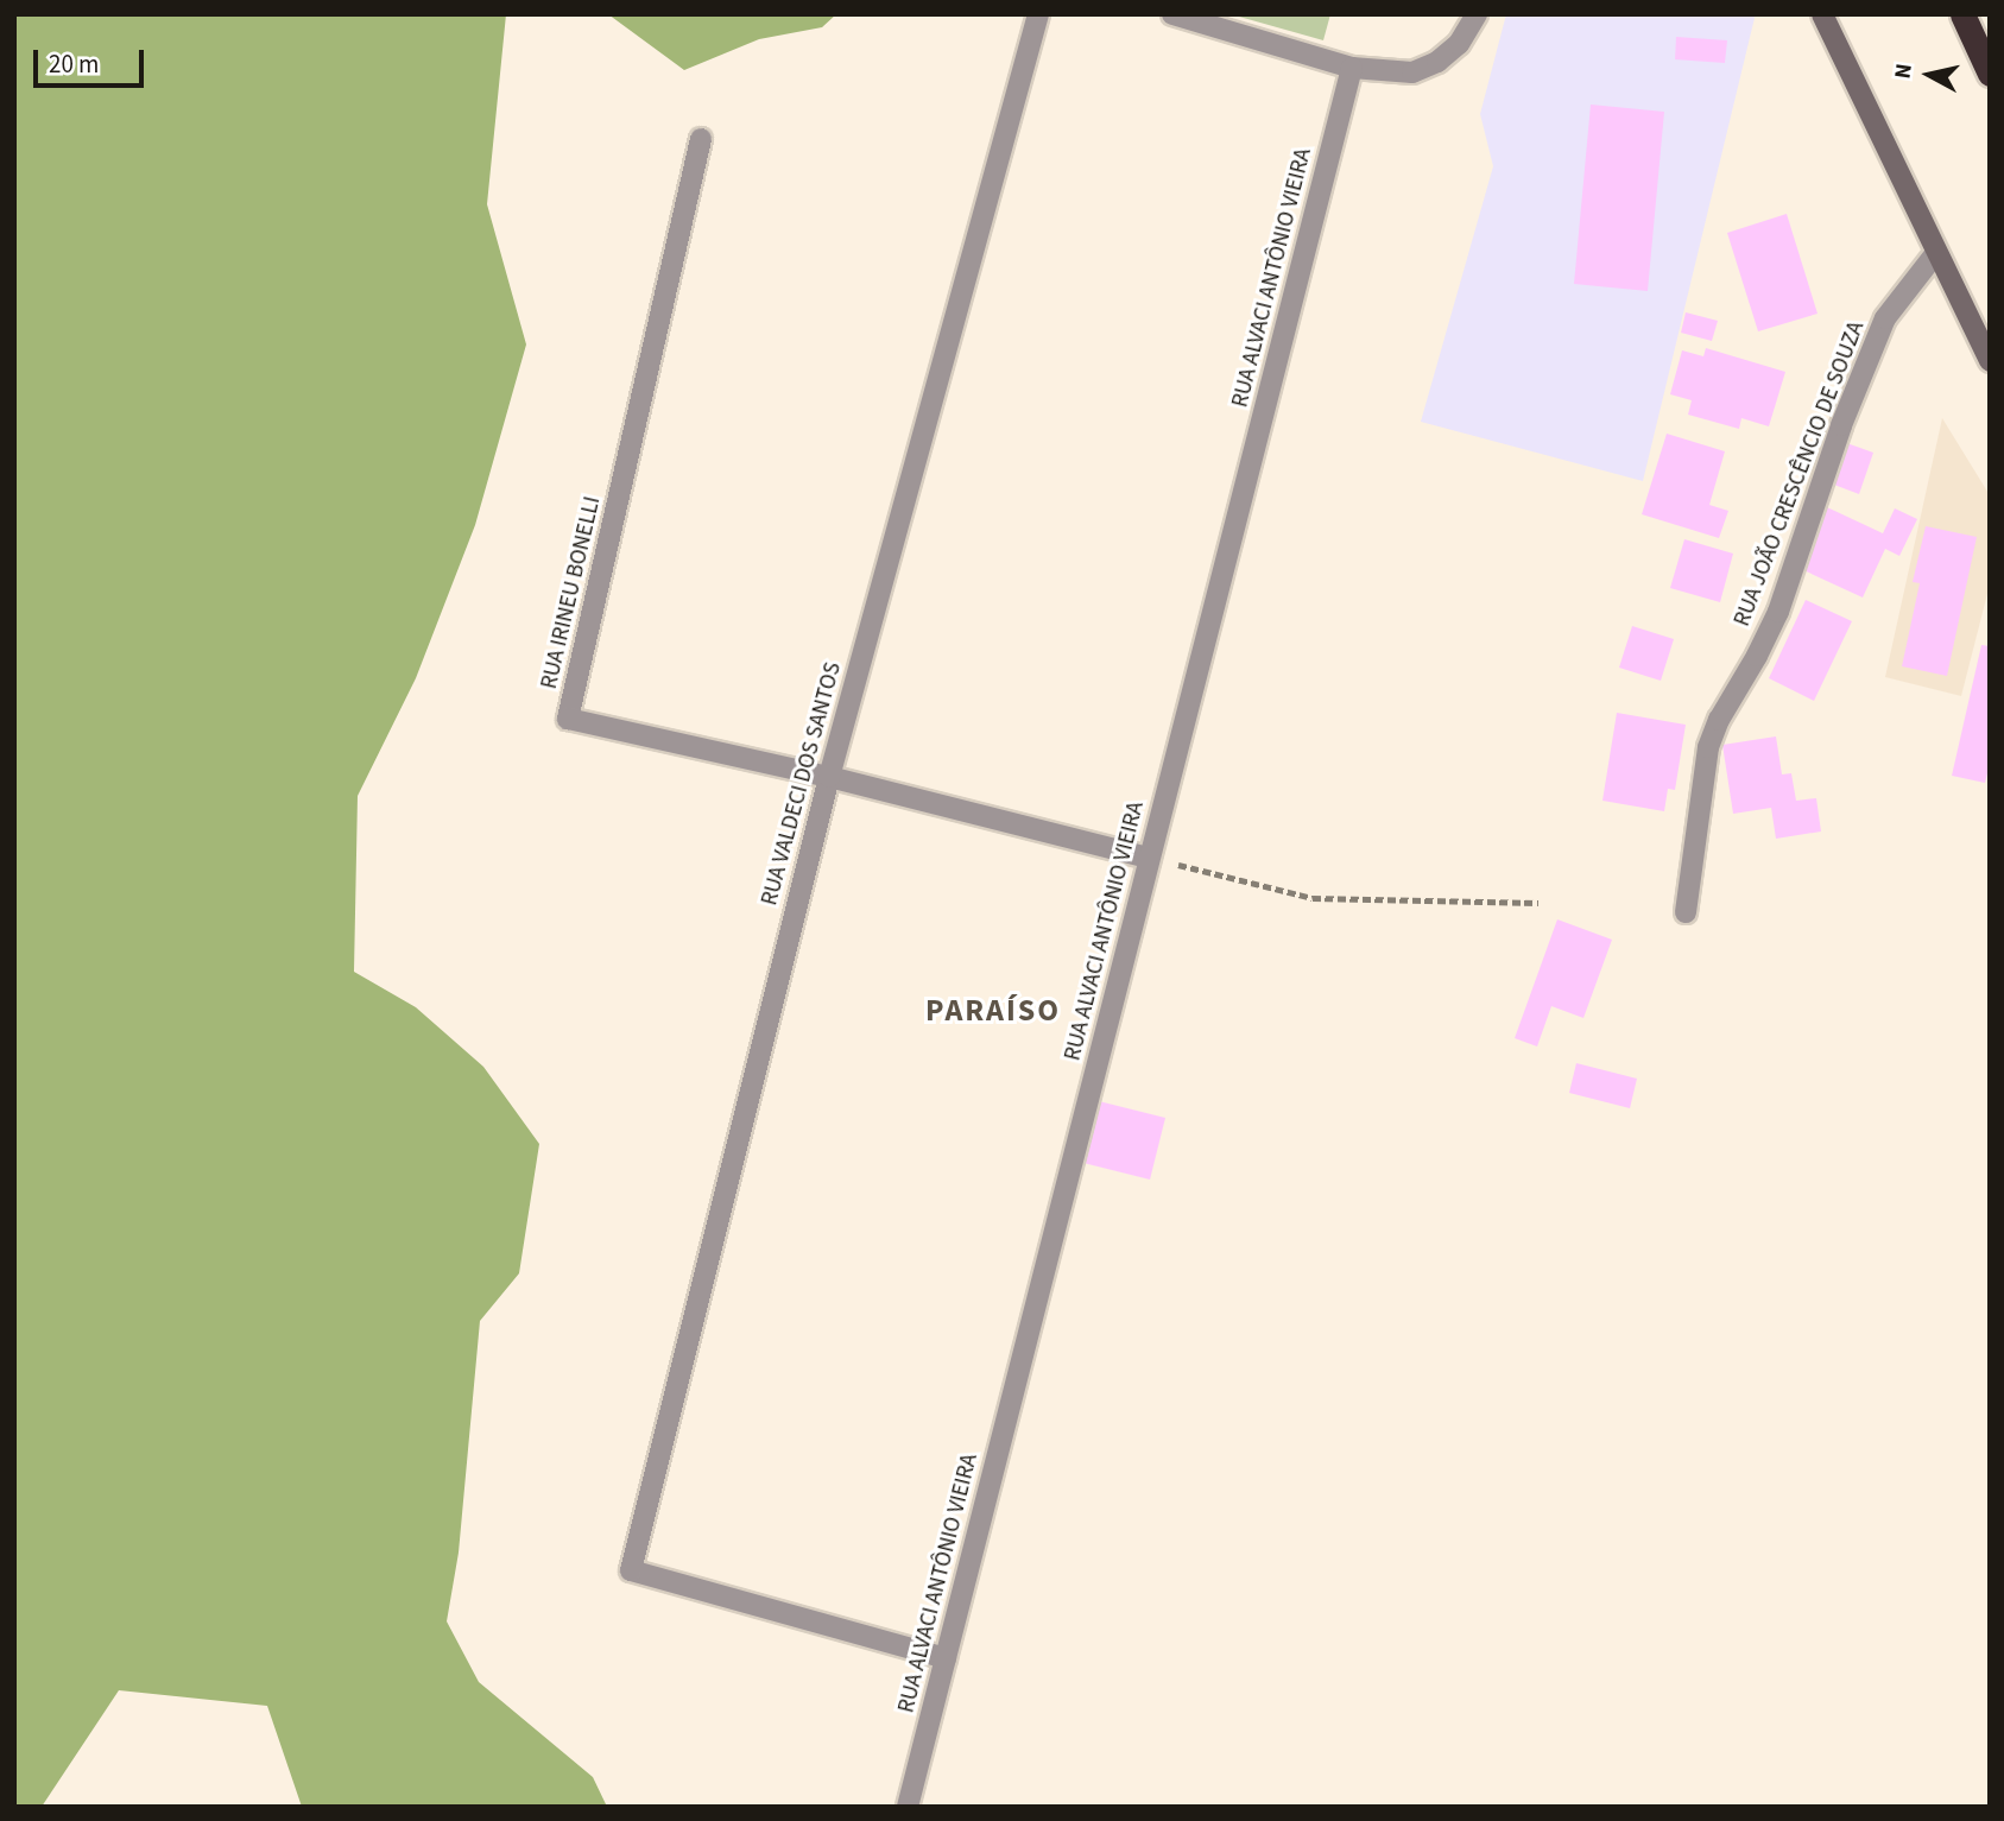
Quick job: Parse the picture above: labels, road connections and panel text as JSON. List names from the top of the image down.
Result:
{
  "streets": {
    "street": [
      "RUA ALVACI ANTÔNIO VIEIRA",
      "RUA JOÃO CRESCÊNCIO DE SOUZA",
      "RUA IRINEU BONELLI",
      "RUA VALDECI DOS SANTOS"
    ]
  },
  "crossings": [
    ["RUA ALVACI ANTÔNIO VIEIRA", "RUA IRINEU BONELLI"],
    ["RUA ALVACI ANTÔNIO VIEIRA", "RUA VALDECI DOS SANTOS"],
    ["RUA IRINEU BONELLI", "RUA VALDECI DOS SANTOS"]
  ],
  "districts": ["PARAÍSO"],
  "scale_bar": "20 m",
  "north": "left"
}
